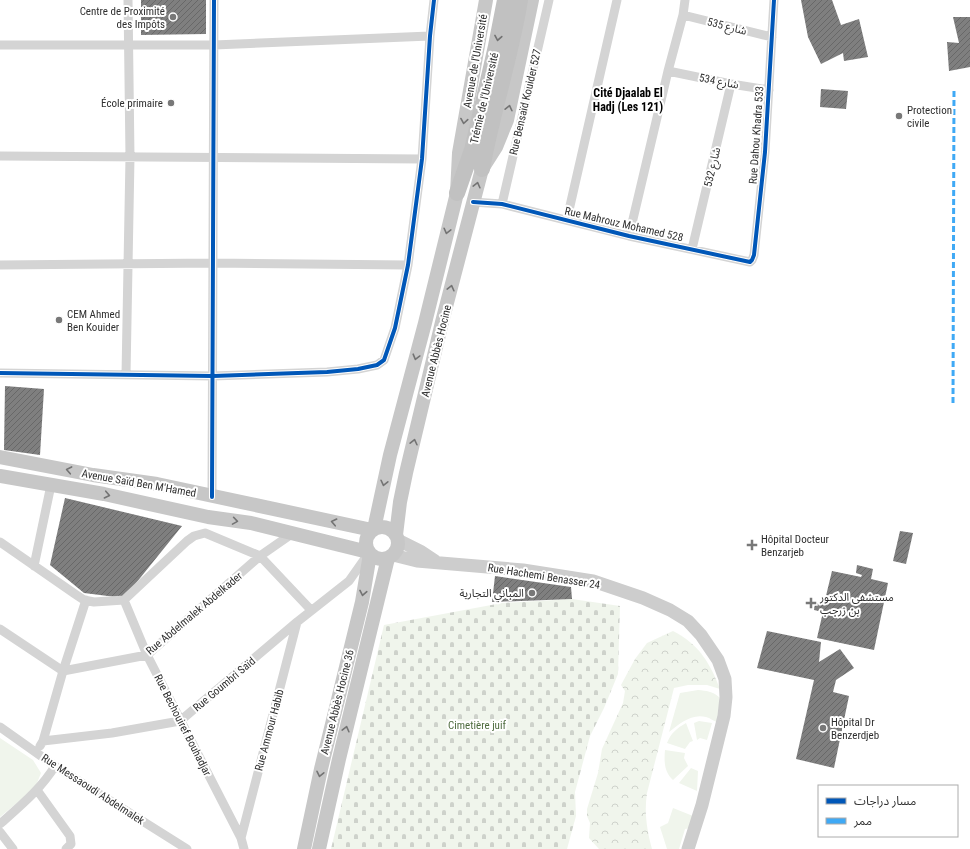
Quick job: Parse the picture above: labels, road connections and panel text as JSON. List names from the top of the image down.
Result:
{
  "streets": {
    "highway": ["Trémie de l'Université"],
    "main road": [
      "Avenue de l'Université",
      "Avenue Abbès Hocine",
      "Avenue Saïd Ben M'Hamed",
      "Rue Hachemi Benasser 24",
      "Avenue Abbès Hocine 36"
    ],
    "street": [
      "535 شارع",
      "534 شارع",
      "Rue Bensaïd Kouider 527",
      "Rue Dahou Khadra 533",
      "532 شارع",
      "Rue Mahrouz Mohamed 528",
      "Rue Abdelmalek Abdelkader",
      "Rue Goumbri Saïd",
      "Rue Bechouiref Bouhadjar",
      "Rue Ammour Habib",
      "Rue Messaoudi Abdelmalek"
    ]
  },
  "crossings": [
    ["535 شارع", "Rue Dahou Khadra 533"],
    ["Avenue de l'Université", "Trémie de l'Université"],
    ["Avenue de l'Université", "Avenue Abbès Hocine"],
    ["534 شارع", "Rue Dahou Khadra 533"],
    ["534 شارع", "532 شارع"],
    ["Trémie de l'Université", "Avenue Abbès Hocine"],
    ["Rue Bensaïd Kouider 527", "Rue Mahrouz Mohamed 528"],
    ["Rue Dahou Khadra 533", "Rue Mahrouz Mohamed 528"],
    ["532 شارع", "Rue Mahrouz Mohamed 528"],
    ["Rue Mahrouz Mohamed 528", "Avenue Abbès Hocine"],
    ["Avenue Abbès Hocine", "Avenue Saïd Ben M'Hamed"],
    ["Avenue Abbès Hocine", "Rue Hachemi Benasser 24"],
    ["Avenue Abbès Hocine", "Rue Goumbri Saïd"],
    ["Avenue Abbès Hocine", "Avenue Abbès Hocine 36"],
    ["Avenue Saïd Ben M'Hamed", "Rue Hachemi Benasser 24"],
    ["Avenue Saïd Ben M'Hamed", "Rue Abdelmalek Abdelkader"],
    ["Avenue Saïd Ben M'Hamed", "Rue Goumbri Saïd"],
    ["Avenue Saïd Ben M'Hamed", "Avenue Abbès Hocine 36"],
    ["Rue Hachemi Benasser 24", "Rue Goumbri Saïd"],
    ["Rue Hachemi Benasser 24", "Avenue Abbès Hocine 36"],
    ["Rue Abdelmalek Abdelkader", "Rue Bechouiref Bouhadjar"],
    ["Rue Goumbri Saïd", "Avenue Abbès Hocine 36"],
    ["Rue Goumbri Saïd", "Rue Bechouiref Bouhadjar"],
    ["Rue Goumbri Saïd", "Rue Ammour Habib"],
    ["Rue Bechouiref Bouhadjar", "Rue Ammour Habib"]
  ],
  "districts": ["Cité Djaalab El Hadj (Les 121)"],
  "parks": ["Cimetière juif"],
  "places": {
    "other": [
      "Centre de Proximité des Impôts",
      "École primaire",
      "Protection civile",
      "CEM Ahmed Ben Kouider",
      "المباني التجارية",
      "Hôpital Dr Benzerdjeb"
    ],
    "health": ["Hôpital Docteur Benzarjeb", "مستشفى الدكتور بن زرجب"]
  },
  "legend": ["مسار دراجات", "ممر"]
}
